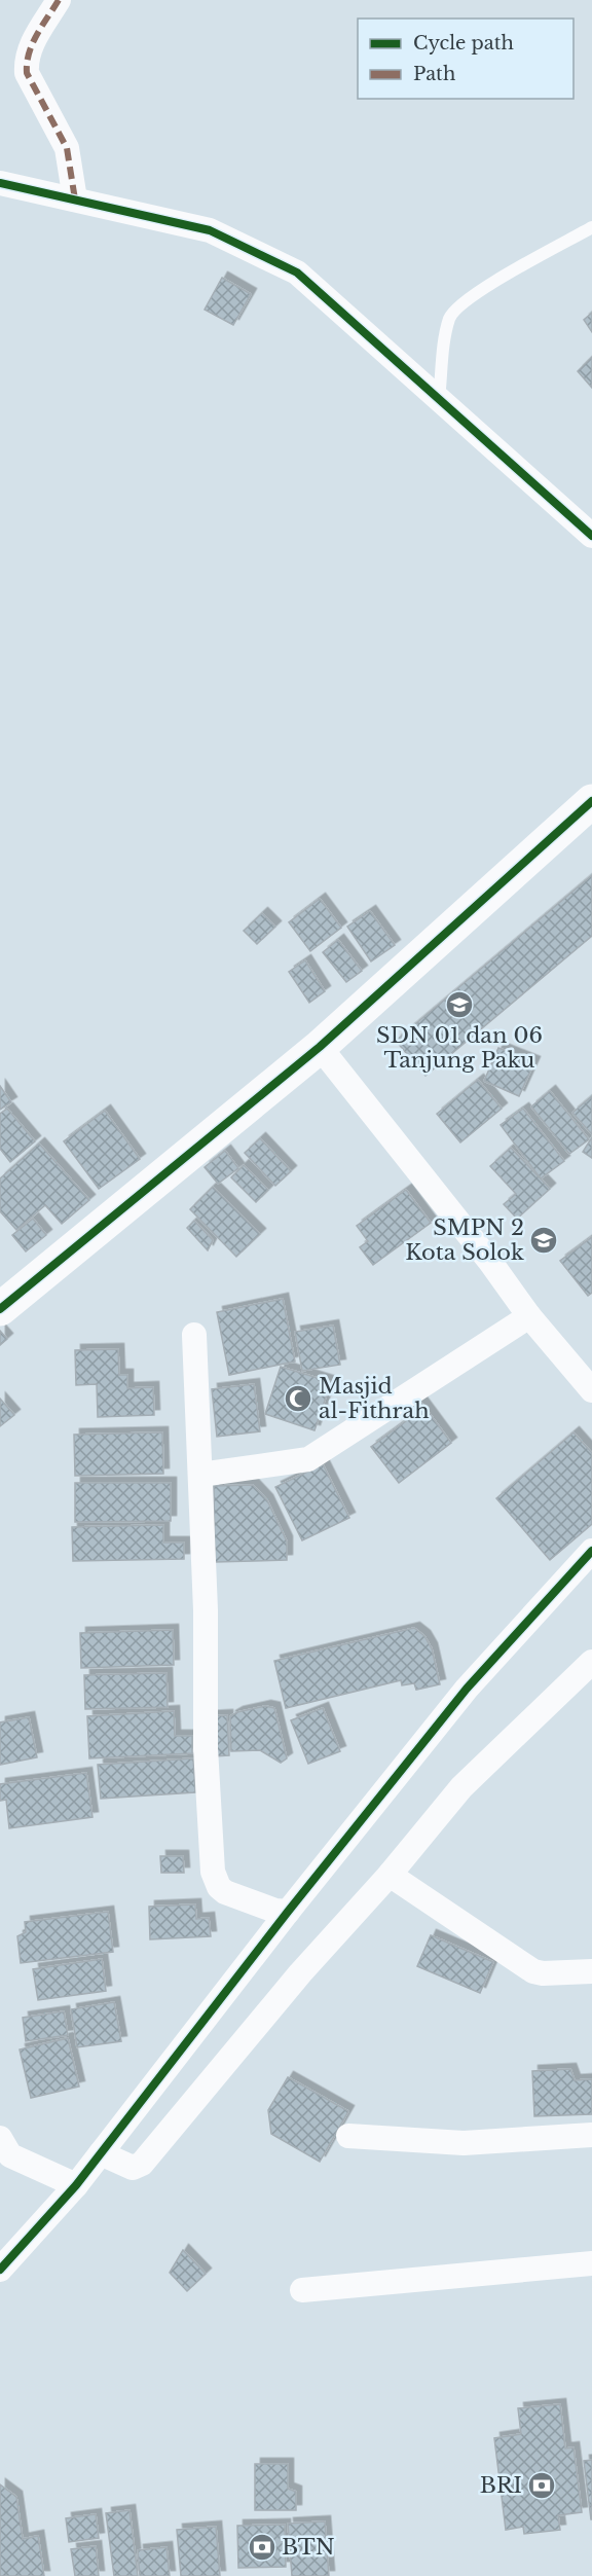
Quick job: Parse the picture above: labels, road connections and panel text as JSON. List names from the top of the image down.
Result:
{
  "places": {
    "school or university": ["SDN 01 dan 06 Tanjung Paku", "SMPN 2 Kota Solok"],
    "mosque": ["Masjid al-Fithrah"],
    "bank": ["BRI", "BTN"]
  },
  "legend": ["Cycle path", "Path"]
}
